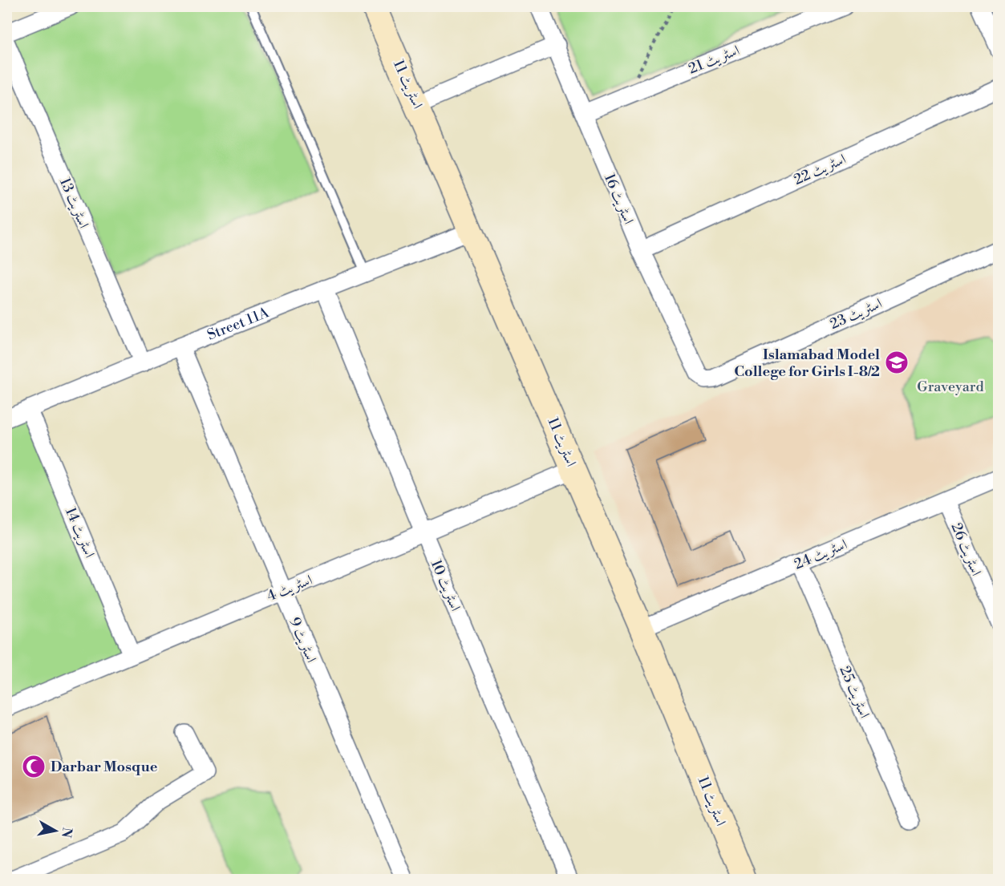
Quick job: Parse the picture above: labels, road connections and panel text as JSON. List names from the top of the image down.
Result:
{
  "streets": {
    "street": [
      "اسٹریٹ 21",
      "اسٹریٹ 11",
      "اسٹریٹ 22",
      "اسٹریٹ 16",
      "اسٹریٹ 13",
      "اسٹریٹ 23",
      "Street 11A",
      "اسٹریٹ 14",
      "اسٹریٹ 26",
      "اسٹریٹ 24",
      "اسٹریٹ 10",
      "اسٹریٹ 4",
      "اسٹریٹ 9",
      "اسٹریٹ 25"
    ]
  },
  "crossings": [
    ["اسٹریٹ 21", "اسٹریٹ 16"],
    ["اسٹریٹ 11", "Street 11A"],
    ["اسٹریٹ 11", "اسٹریٹ 24"],
    ["اسٹریٹ 11", "اسٹریٹ 4"],
    ["اسٹریٹ 22", "اسٹریٹ 16"],
    ["اسٹریٹ 16", "اسٹریٹ 23"],
    ["اسٹریٹ 13", "Street 11A"],
    ["Street 11A", "اسٹریٹ 14"],
    ["Street 11A", "اسٹریٹ 10"],
    ["Street 11A", "اسٹریٹ 9"],
    ["اسٹریٹ 14", "اسٹریٹ 4"],
    ["اسٹریٹ 26", "اسٹریٹ 24"],
    ["اسٹریٹ 24", "اسٹریٹ 25"],
    ["اسٹریٹ 10", "اسٹریٹ 4"],
    ["اسٹریٹ 4", "اسٹریٹ 9"]
  ],
  "parks": ["Graveyard"],
  "places": {
    "school or university": ["Islamabad Model College for Girls I-8/2"],
    "mosque": ["Darbar Mosque"]
  },
  "north": "right"
}
